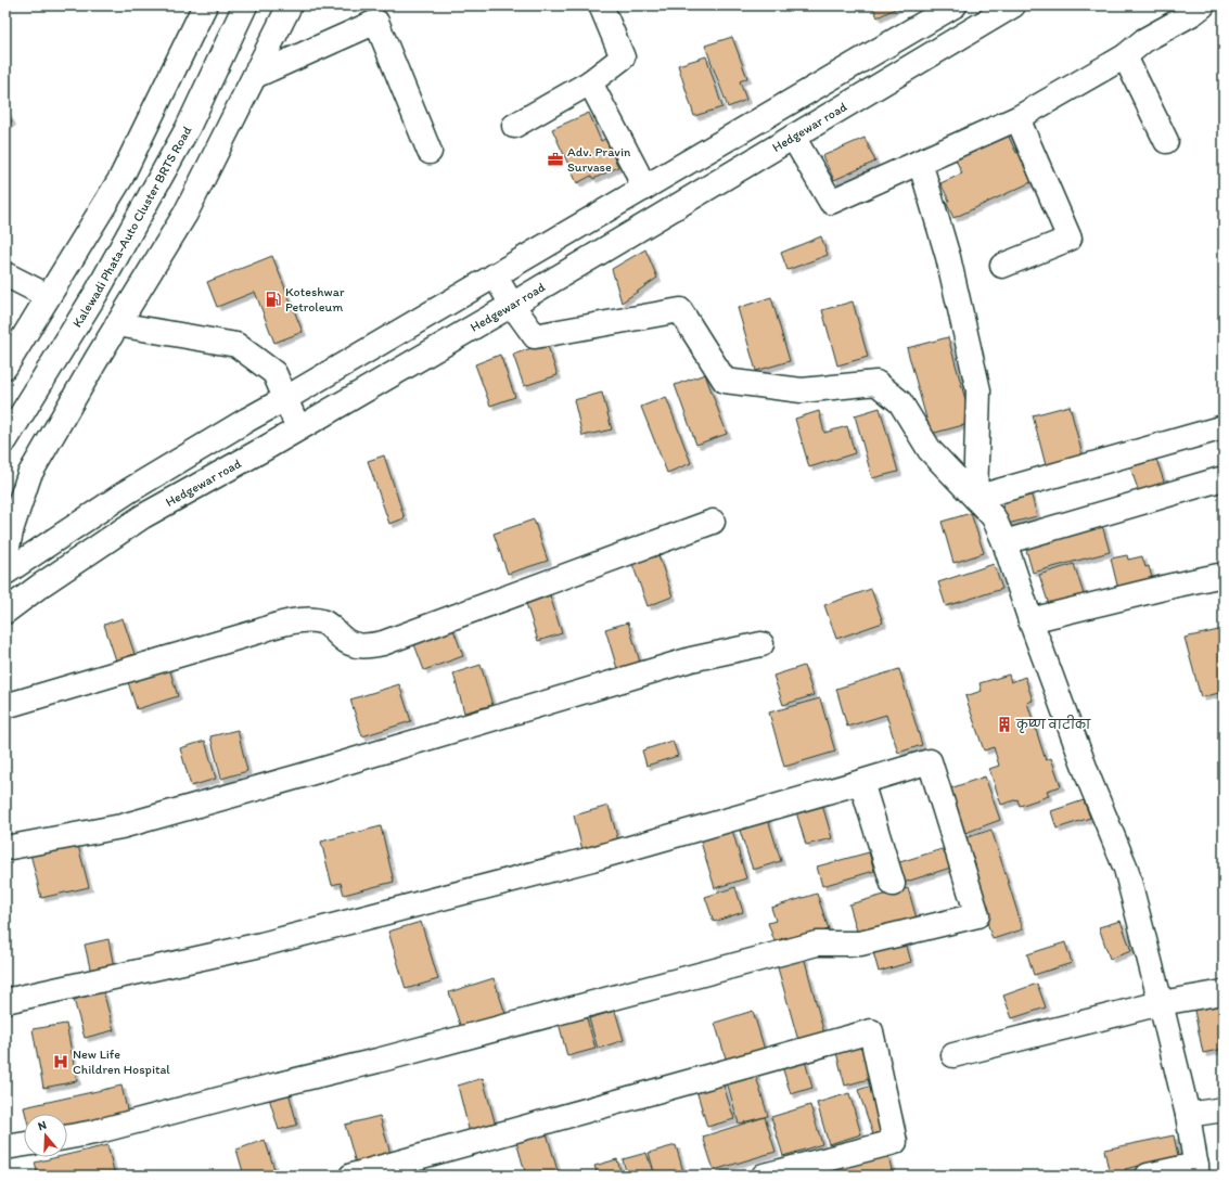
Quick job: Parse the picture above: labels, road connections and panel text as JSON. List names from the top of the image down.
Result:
{
  "streets": {
    "street": ["Hedgewar road", "Kalewadi Phata-Auto Cluster BRTS Road"]
  },
  "places": {
    "office": ["Adv. Pravin Survase"],
    "fuel station": ["Koteshwar Petroleum"],
    "building": ["कृष्ण वाटीका"],
    "hospital": ["New Life Children Hospital"]
  },
  "north": "top"
}
